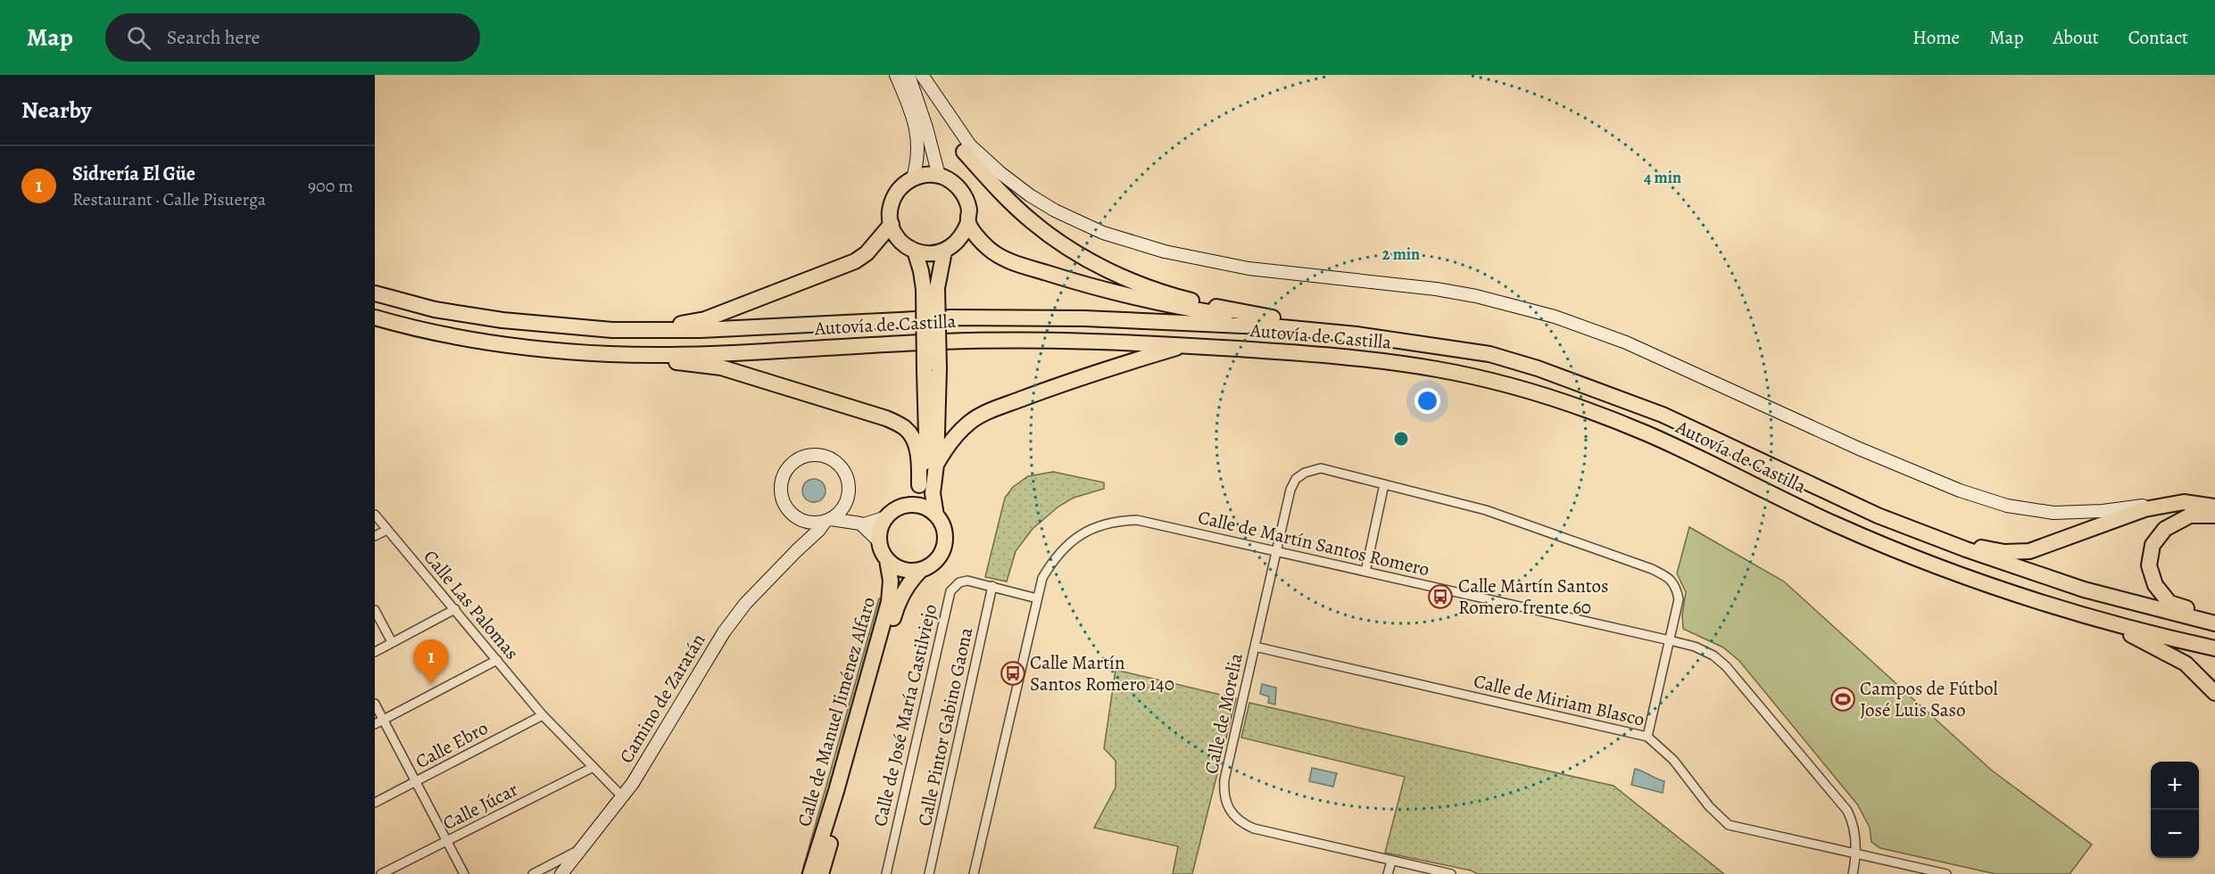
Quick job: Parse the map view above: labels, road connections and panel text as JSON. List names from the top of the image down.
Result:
{
  "streets": {
    "highway": ["Autovía de Castilla", "Calle de Manuel Jiménez Alfaro"],
    "street": [
      "Calle de Martín Santos Romero",
      "Calle Las Palomas",
      "Camino de Zaratán",
      "Calle de Miriam Blasco",
      "Calle de Morelia",
      "Calle de José María Castilviejo",
      "Calle Pintor Gabino Gaona",
      "Calle Ebro",
      "Calle Júcar"
    ]
  },
  "crossings": [
    ["Calle de Martín Santos Romero", "Calle de Miriam Blasco"],
    ["Calle de Martín Santos Romero", "Calle de Morelia"],
    ["Calle de Martín Santos Romero", "Calle de José María Castilviejo"],
    ["Calle Las Palomas", "Camino de Zaratán"],
    ["Calle Las Palomas", "Calle Ebro"],
    ["Calle Las Palomas", "Calle Júcar"],
    ["Calle de Miriam Blasco", "Calle de Morelia"],
    ["Calle de José María Castilviejo", "Calle Pintor Gabino Gaona"]
  ],
  "places": {
    "bus stop": ["Calle Martín Santos Romero frente 60", "Calle Martín Santos Romero 140"],
    "sports": ["Campos de Fútbol José Luis Saso"]
  },
  "page": {
    "header": "Map",
    "search": "Search here",
    "nav": [
      "Home",
      "Map",
      "About",
      "Contact"
    ],
    "heading": "Nearby",
    "list": [
      {
        "mark": "1",
        "name": "Sidrería El Güe",
        "note": "Restaurant · Calle Pisuerga",
        "value": "900 m"
      }
    ],
    "pins": "1",
    "map_buttons": ["+", "−"]
  },
  "rings": ["4 min", "2 min"]
}
